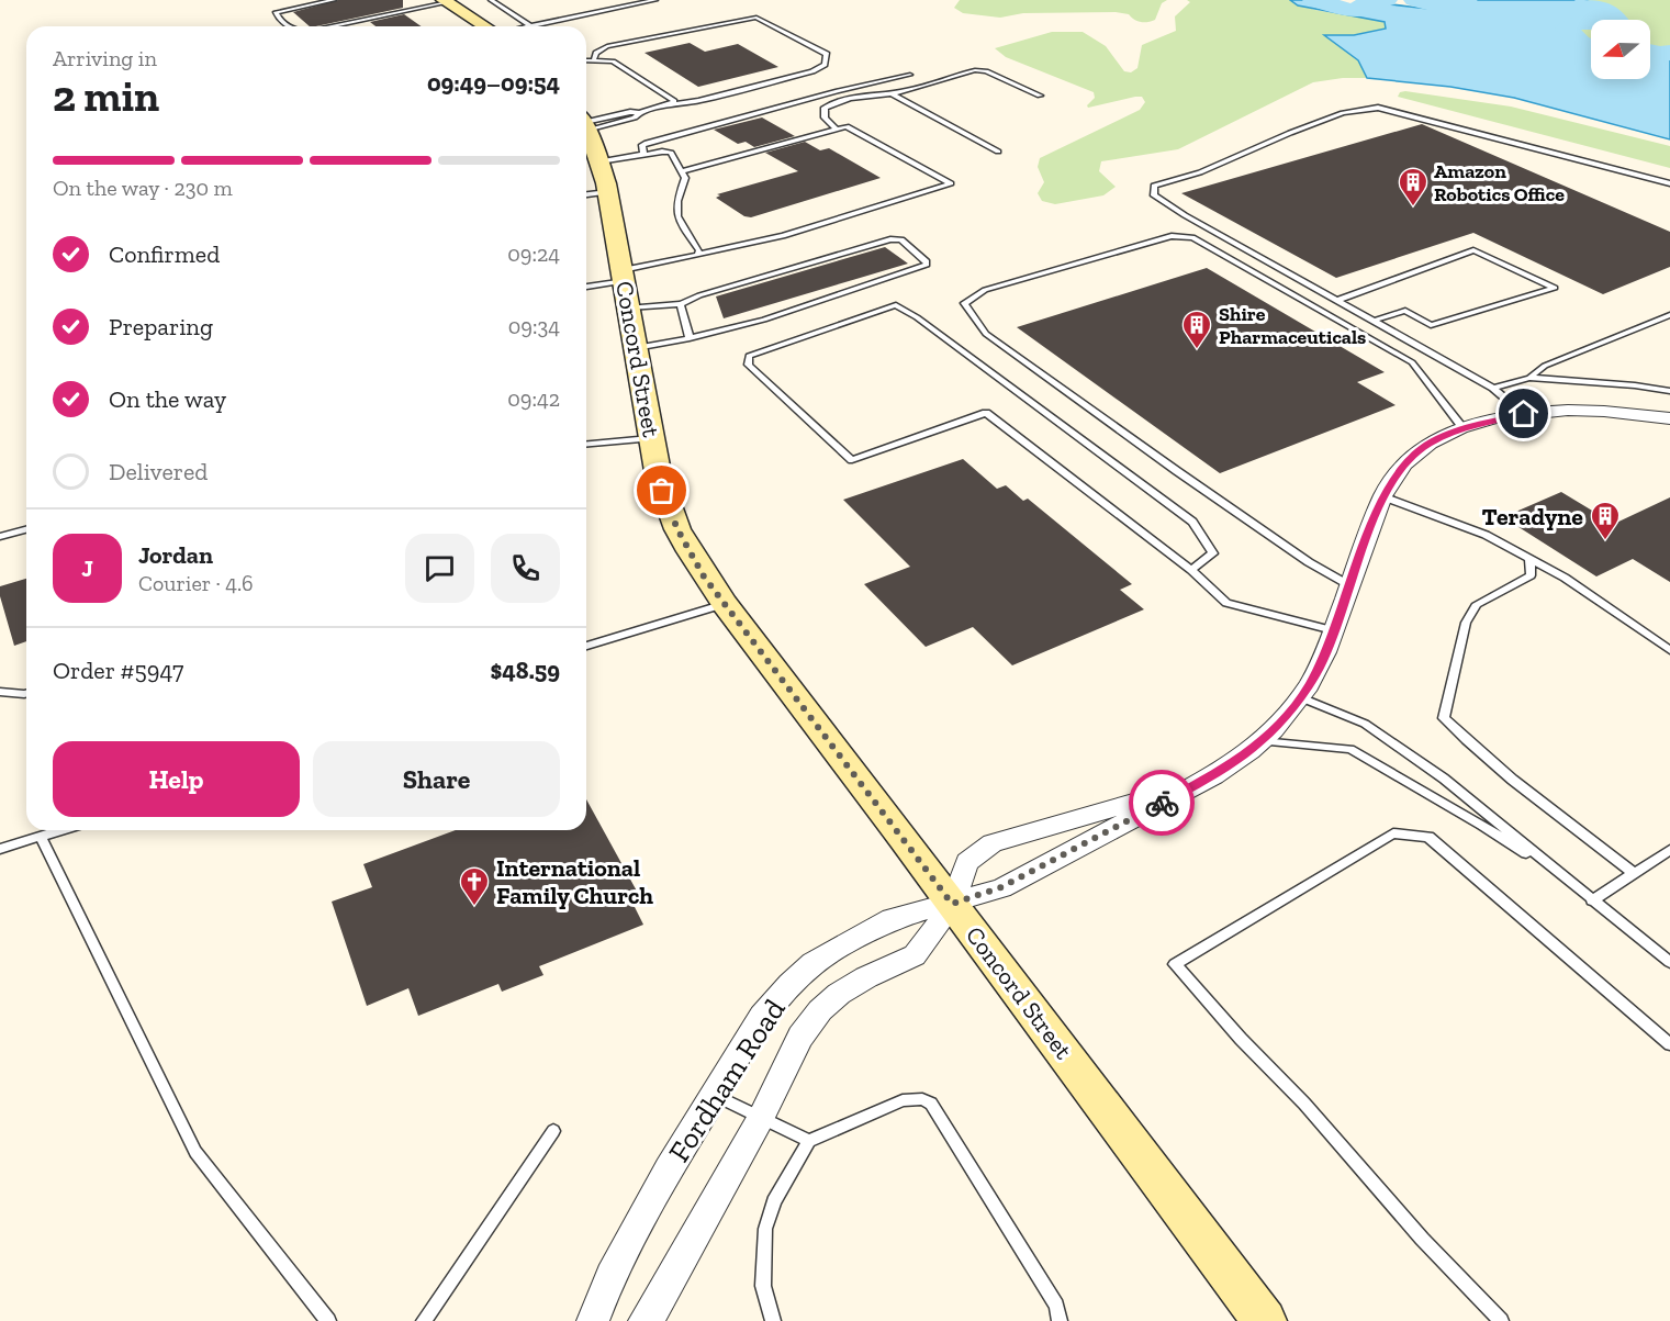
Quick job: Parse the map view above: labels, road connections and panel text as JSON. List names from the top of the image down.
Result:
{
  "streets": {
    "street": ["Concord Street", "Fordham Road"]
  },
  "crossings": [
    ["Concord Street", "Fordham Road"]
  ],
  "places": {
    "building": ["Amazon Robotics Office", "Shire Pharmaceuticals", "Teradyne"],
    "church": ["International Family Church"]
  },
  "north": "left",
  "page": {
    "heading": ["2 min", "Arriving in", "09:49–09:54"],
    "panel": [
      "Jordan",
      "Courier · 4.6",
      "Order #5947",
      "$48.59"
    ],
    "bar": "On the way · 230 m",
    "list": [
      ["Confirmed", "09:24"],
      ["Preparing", "09:34"],
      ["On the way", "09:42"],
      "Delivered"
    ],
    "round": "J",
    "buttons": ["Help", "Share"]
  }
}
